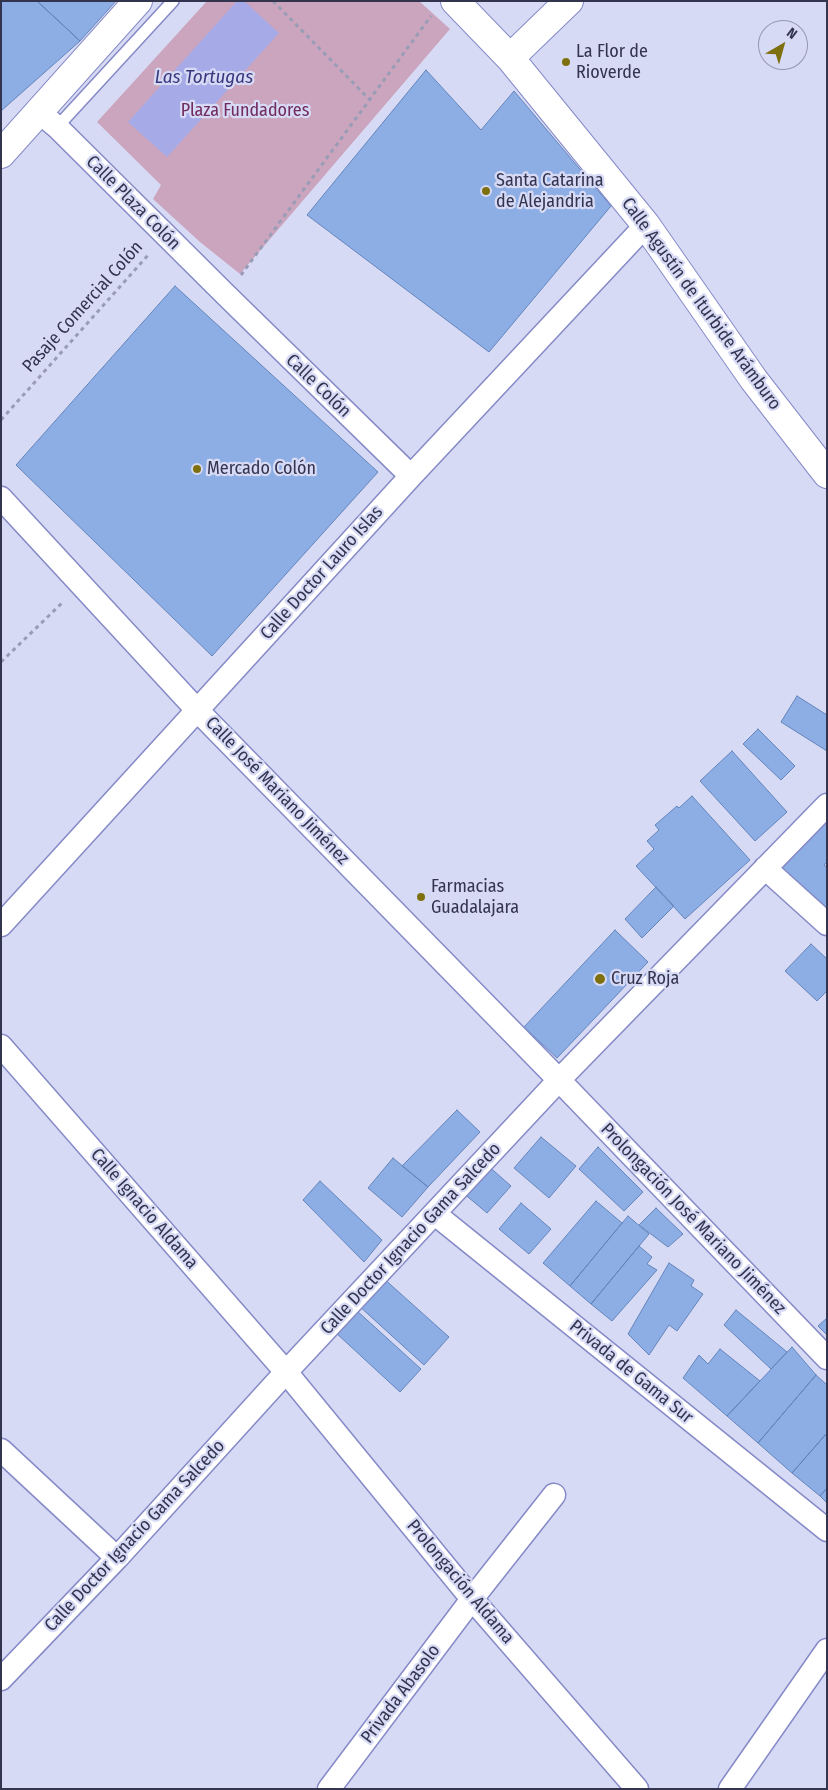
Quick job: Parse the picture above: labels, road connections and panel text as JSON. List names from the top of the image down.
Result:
{
  "streets": {
    "street": [
      "Calle Plaza Colón",
      "Calle Agustín de Iturbide Arámburo",
      "Calle Colón",
      "Calle Doctor Lauro Islas",
      "Calle José Mariano Jiménez",
      "Calle Ignacio Aldama",
      "Prolongación José Mariano Jiménez",
      "Calle Doctor Ignacio Gama Salcedo",
      "Privada de Gama Sur",
      "Prolongación Aldama",
      "Privada Abasolo"
    ],
    "path": ["Pasaje Comercial Colón"]
  },
  "crossings": [
    ["Calle Plaza Colón", "Pasaje Comercial Colón"],
    ["Calle Plaza Colón", "Calle Colón"],
    ["Calle Agustín de Iturbide Arámburo", "Calle Doctor Lauro Islas"],
    ["Calle Colón", "Calle Doctor Lauro Islas"],
    ["Calle Doctor Lauro Islas", "Calle José Mariano Jiménez"],
    ["Calle José Mariano Jiménez", "Prolongación José Mariano Jiménez"],
    ["Calle José Mariano Jiménez", "Calle Doctor Ignacio Gama Salcedo"],
    ["Calle Ignacio Aldama", "Calle Doctor Ignacio Gama Salcedo"],
    ["Calle Ignacio Aldama", "Prolongación Aldama"],
    ["Prolongación José Mariano Jiménez", "Calle Doctor Ignacio Gama Salcedo"],
    ["Calle Doctor Ignacio Gama Salcedo", "Privada de Gama Sur"],
    ["Calle Doctor Ignacio Gama Salcedo", "Prolongación Aldama"],
    ["Prolongación Aldama", "Privada Abasolo"]
  ],
  "water": ["Las Tortugas"],
  "parks": ["Plaza Fundadores"],
  "places": [
    "La Flor de Rioverde",
    "Santa Catarina de Alejandria",
    "Mercado Colón",
    "Farmacias Guadalajara",
    "Cruz Roja"
  ],
  "north": "top right"
}
